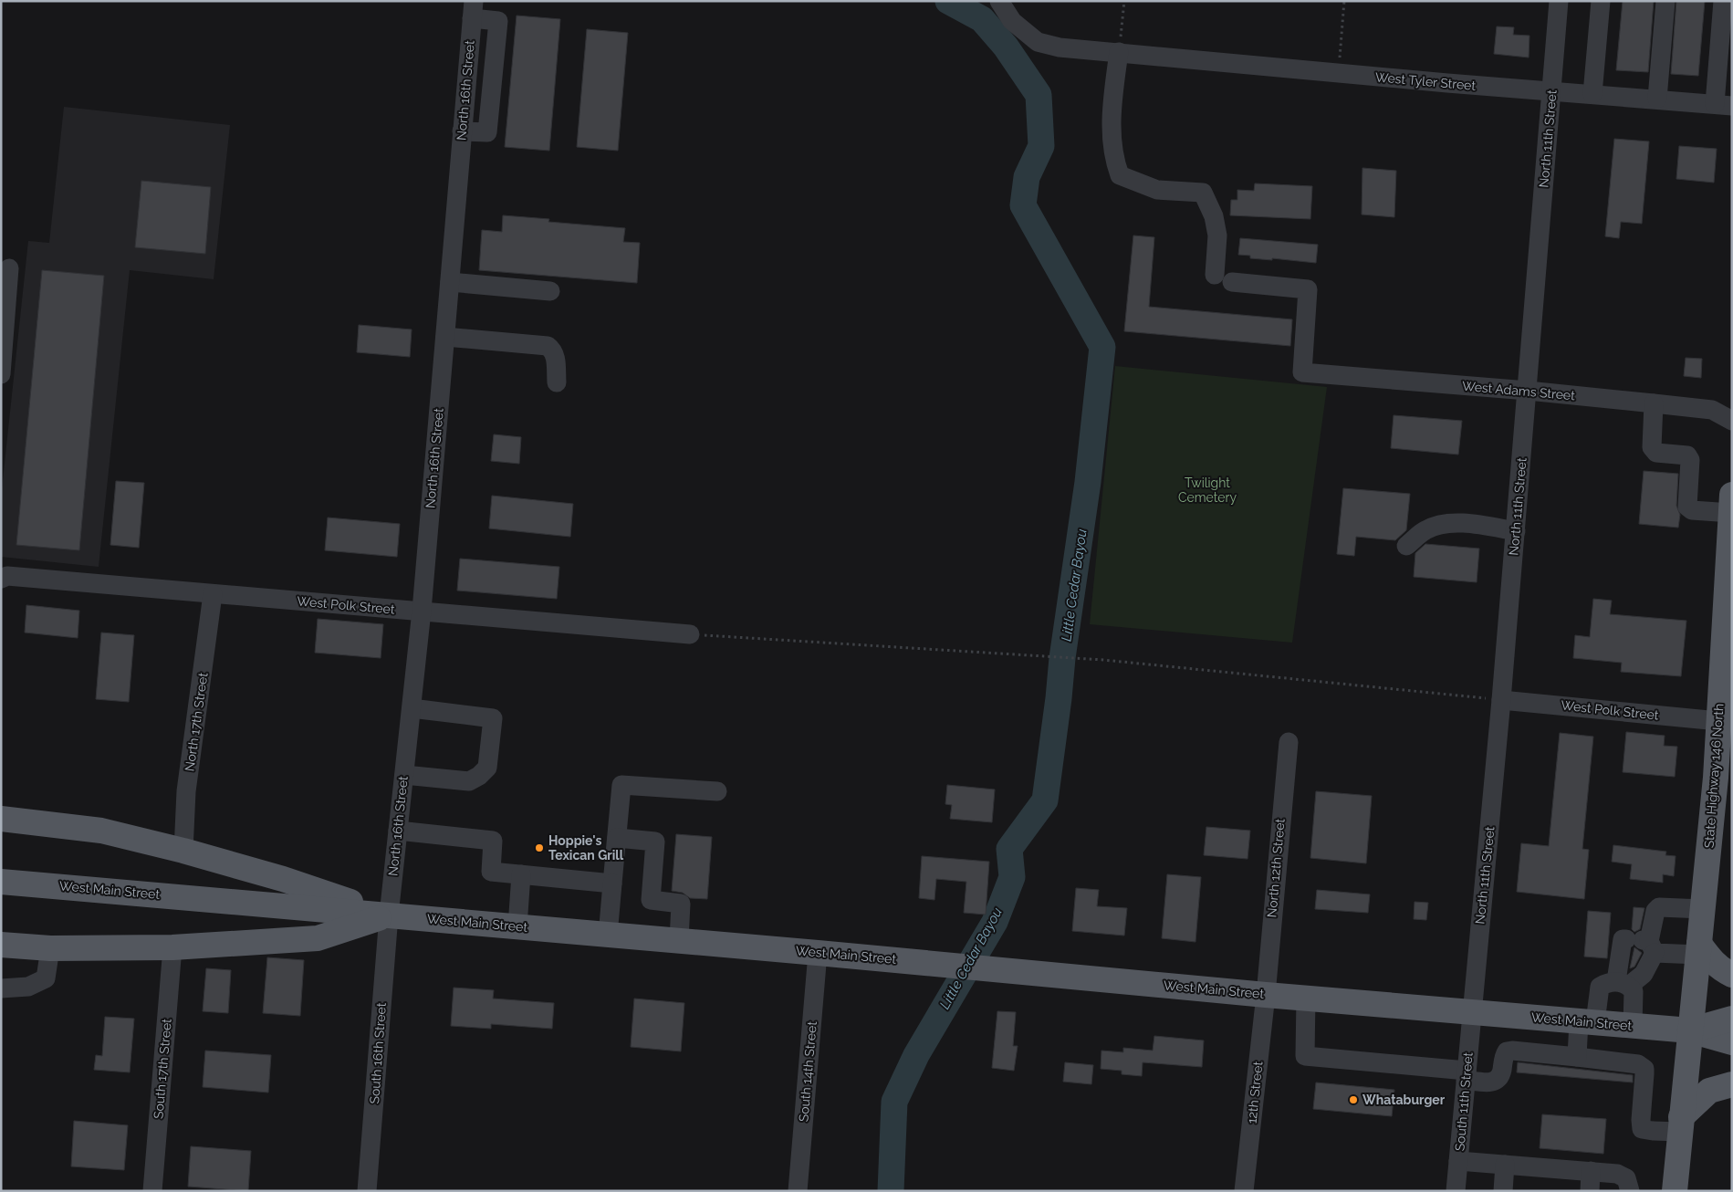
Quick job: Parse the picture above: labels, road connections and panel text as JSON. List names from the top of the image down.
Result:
{
  "streets": {
    "main road": ["State Highway 146 North", "West Main Street"],
    "street": [
      "West Tyler Street",
      "North 16th Street",
      "North 11th Street",
      "West Adams Street",
      "West Polk Street",
      "North 17th Street",
      "North 12th Street",
      "South 16th Street",
      "South 17th Street",
      "South 14th Street",
      "12th Street",
      "South 11th Street"
    ]
  },
  "crossings": [
    ["West Tyler Street", "North 11th Street"],
    ["West Tyler Street", "West Adams Street"],
    ["North 16th Street", "West Polk Street"],
    ["North 16th Street", "West Main Street"],
    ["North 16th Street", "South 16th Street"],
    ["North 11th Street", "West Adams Street"],
    ["North 11th Street", "West Polk Street"],
    ["North 11th Street", "West Main Street"],
    ["North 11th Street", "South 11th Street"],
    ["West Polk Street", "North 17th Street"],
    ["West Polk Street", "State Highway 146 North"],
    ["State Highway 146 North", "West Main Street"],
    ["North 12th Street", "West Main Street"],
    ["North 12th Street", "12th Street"],
    ["West Main Street", "South 16th Street"],
    ["West Main Street", "South 14th Street"],
    ["West Main Street", "12th Street"],
    ["West Main Street", "South 11th Street"]
  ],
  "water": ["Little Cedar Bayou"],
  "parks": ["Twilight Cemetery"],
  "places": ["Hoppie's Texican Grill", "Whataburger"]
}
